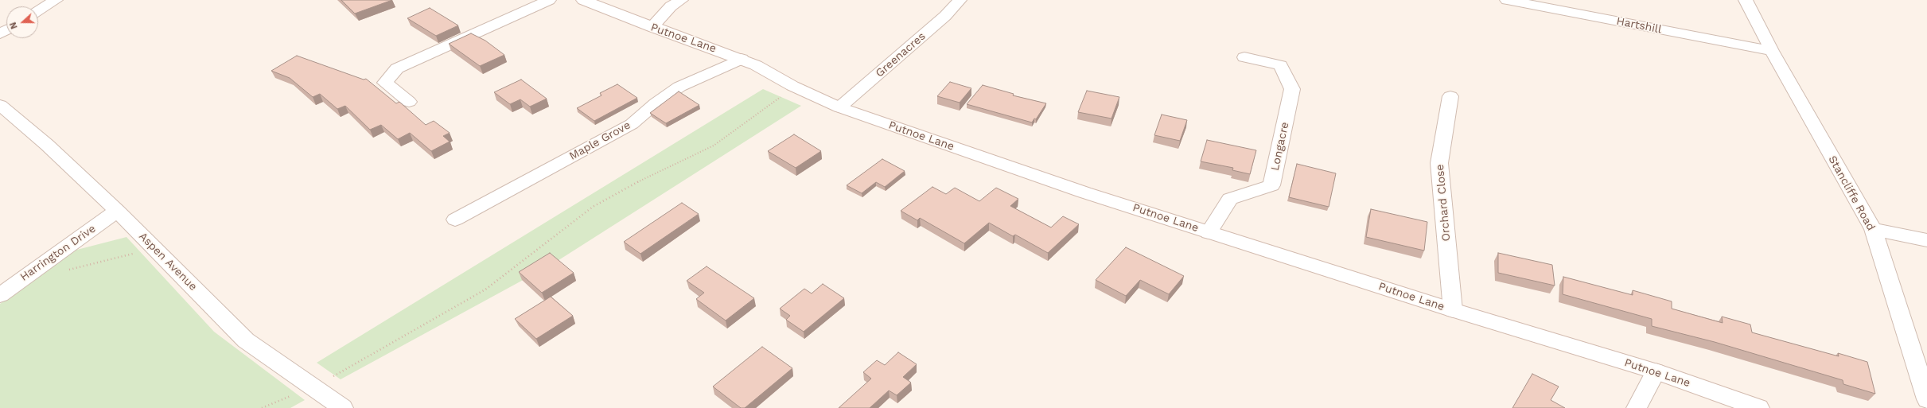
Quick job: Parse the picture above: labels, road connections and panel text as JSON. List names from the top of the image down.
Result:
{
  "streets": {
    "street": [
      "Hartshill",
      "Putnoe Lane",
      "Greenacres",
      "Maple Grove",
      "Longacre",
      "Stancliffe Road",
      "Orchard Close",
      "Harrington Drive",
      "Aspen Avenue"
    ]
  },
  "crossings": [
    ["Hartshill", "Stancliffe Road"],
    ["Putnoe Lane", "Greenacres"],
    ["Putnoe Lane", "Maple Grove"],
    ["Putnoe Lane", "Longacre"],
    ["Putnoe Lane", "Orchard Close"],
    ["Harrington Drive", "Aspen Avenue"]
  ],
  "north": "left"
}
